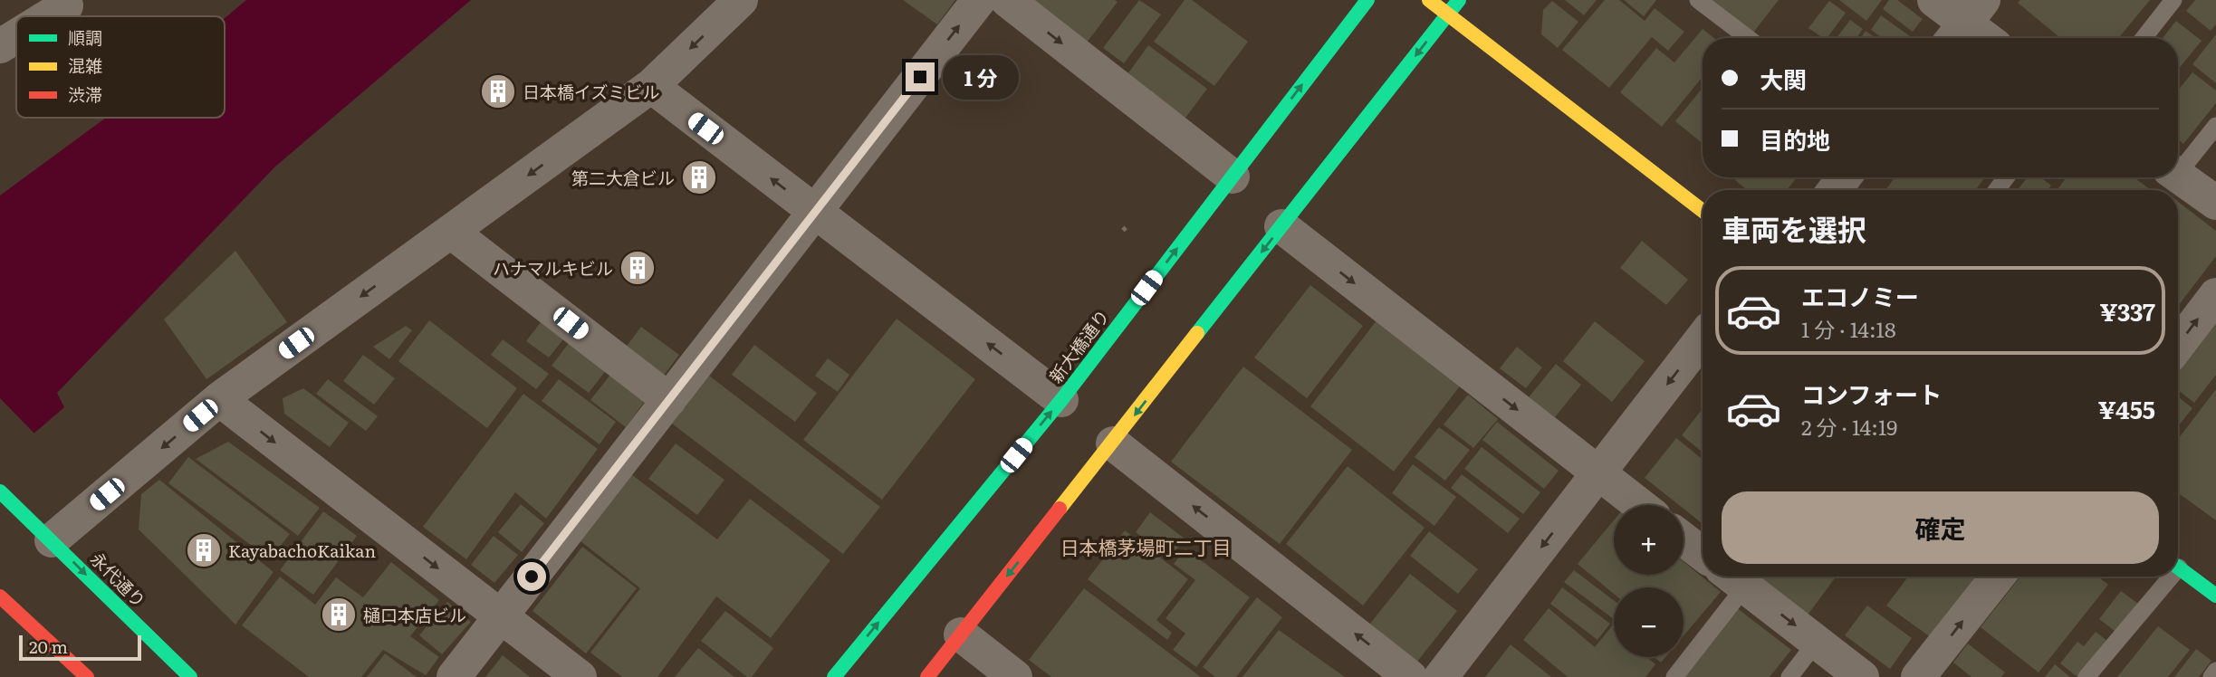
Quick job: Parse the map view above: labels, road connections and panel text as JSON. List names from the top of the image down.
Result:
{
  "streets": {
    "main road": ["新大橋通り", "永代通り"]
  },
  "districts": ["日本橋茅場町二丁目"],
  "places": {
    "building": [
      "日本橋イズミビル",
      "第二大倉ビル",
      "ハナマルキビル",
      "KayabachoKaikan",
      "樋口本店ビル"
    ]
  },
  "legend": ["順調", "混雑", "渋滞"],
  "scale_bar": "20 m",
  "page": {
    "banner": ["大関", "目的地"],
    "bubble": "1 分",
    "heading": "車両を選択",
    "list": [
      {
        "name": "エコノミー",
        "note": "1 分 · 14:18",
        "value": "¥337"
      },
      {
        "name": "コンフォート",
        "note": "2 分 · 14:19",
        "value": "¥455"
      }
    ],
    "buttons": "確定",
    "map_buttons": ["+", "−"],
    "scale": "20 m"
  }
}
